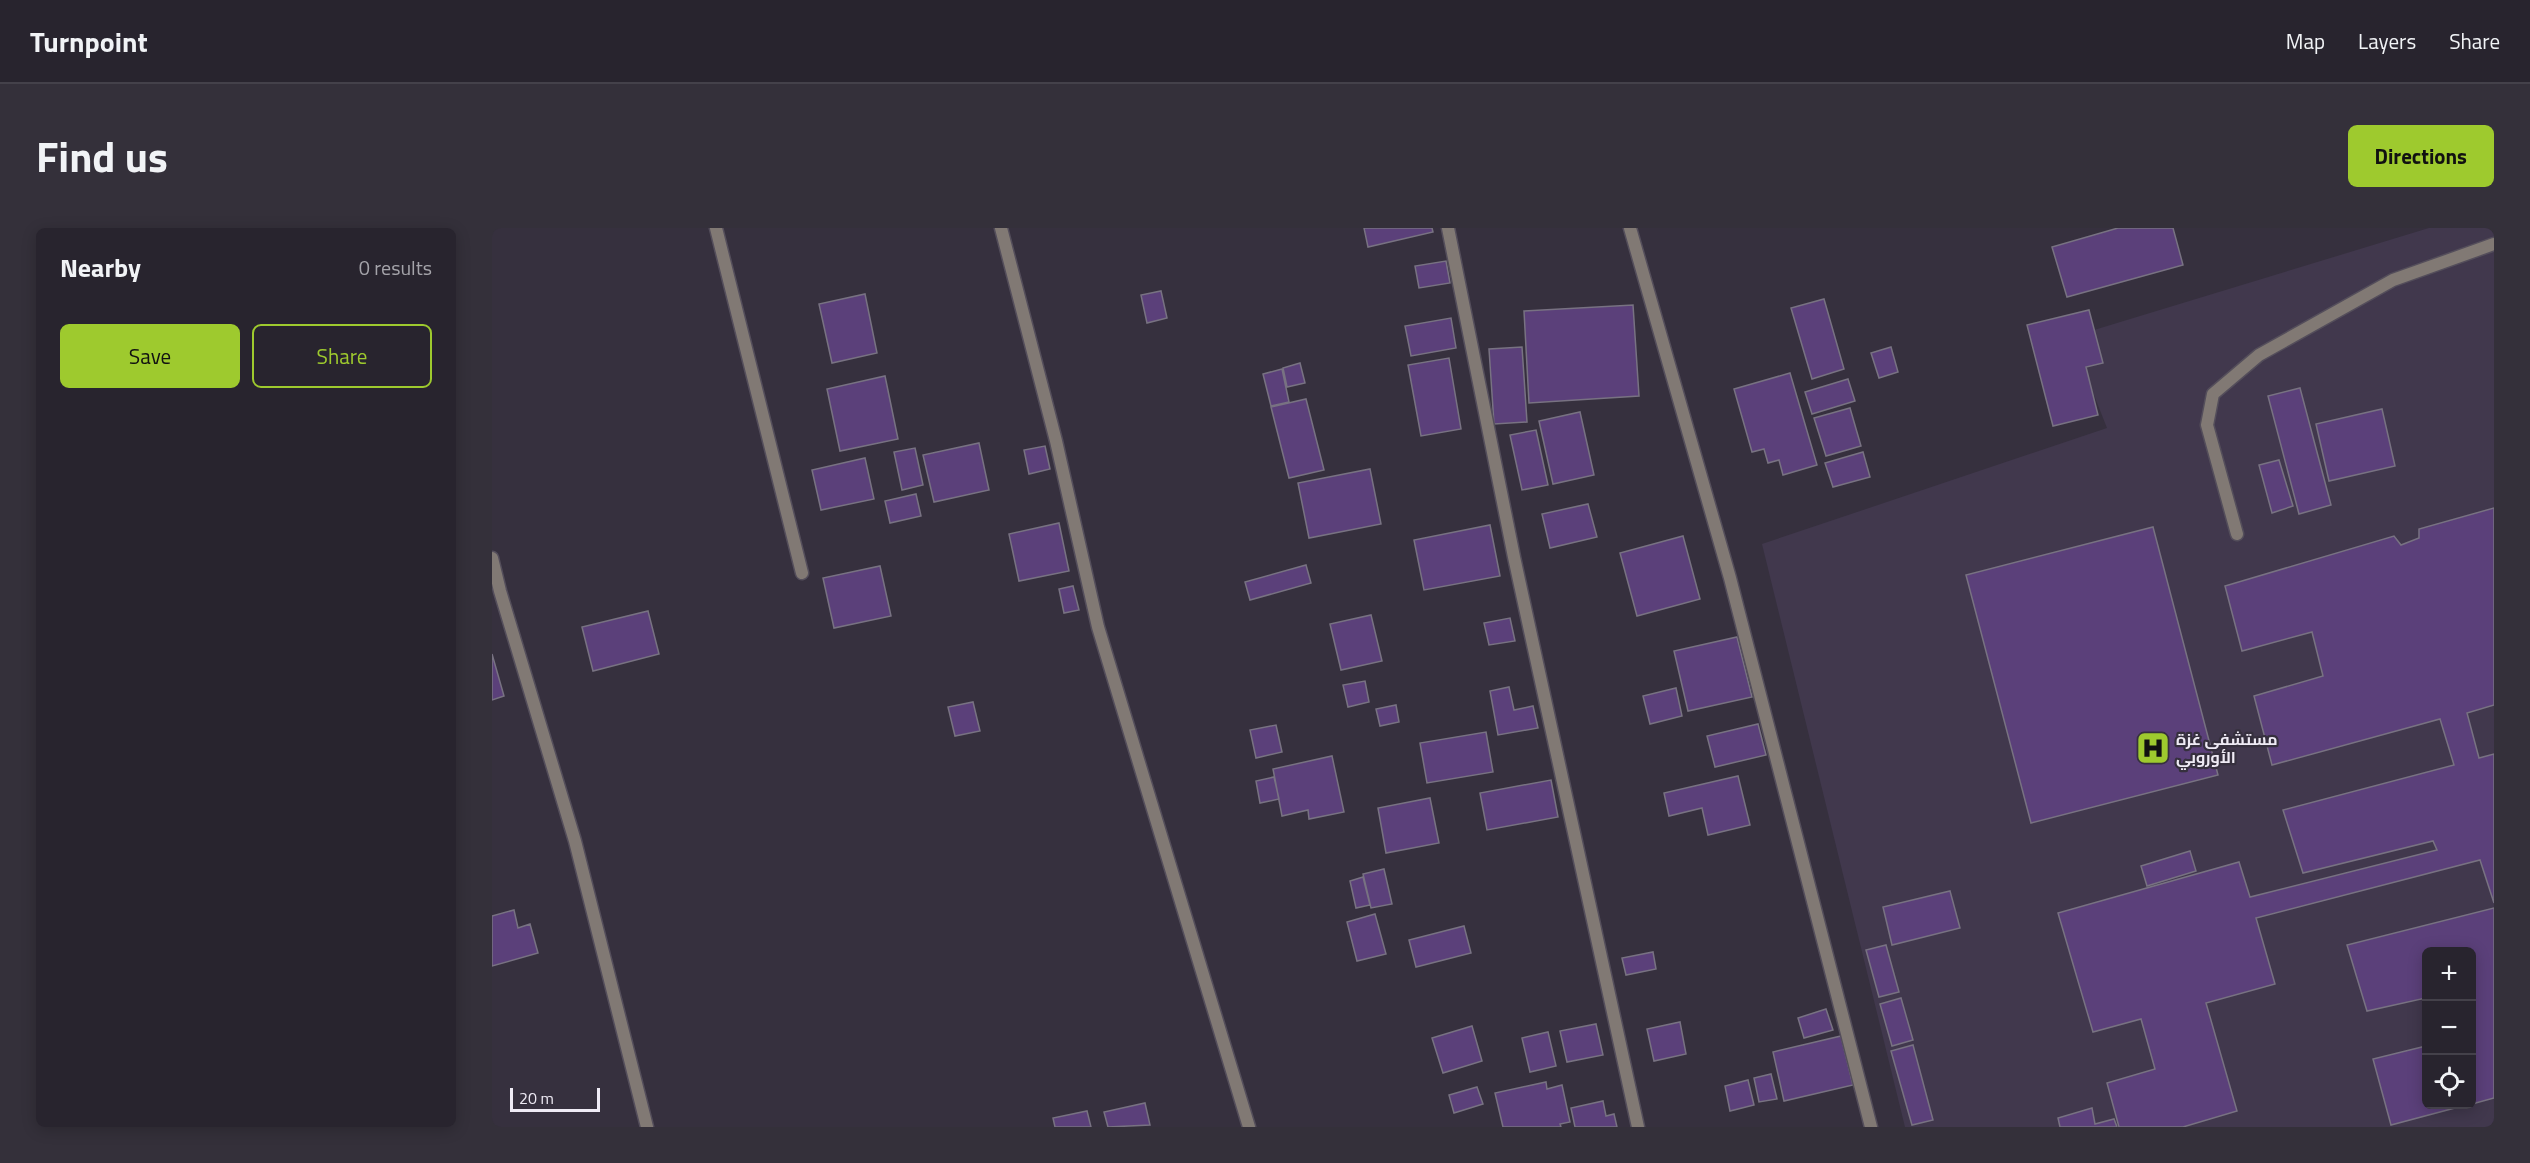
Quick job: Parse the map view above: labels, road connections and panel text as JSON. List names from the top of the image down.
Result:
{
  "places": {
    "hospital": ["مستشفى غزة الأوروبي"]
  },
  "scale_bar": "20 m",
  "page": {
    "header": "Turnpoint",
    "nav": ["Map", "Layers", "Share"],
    "title": "Find us",
    "buttons": [
      "Directions",
      ["Save", "Share"]
    ],
    "heading": ["Nearby", "0 results"],
    "map_buttons": ["+", "−"],
    "scale": "20 m"
  }
}
